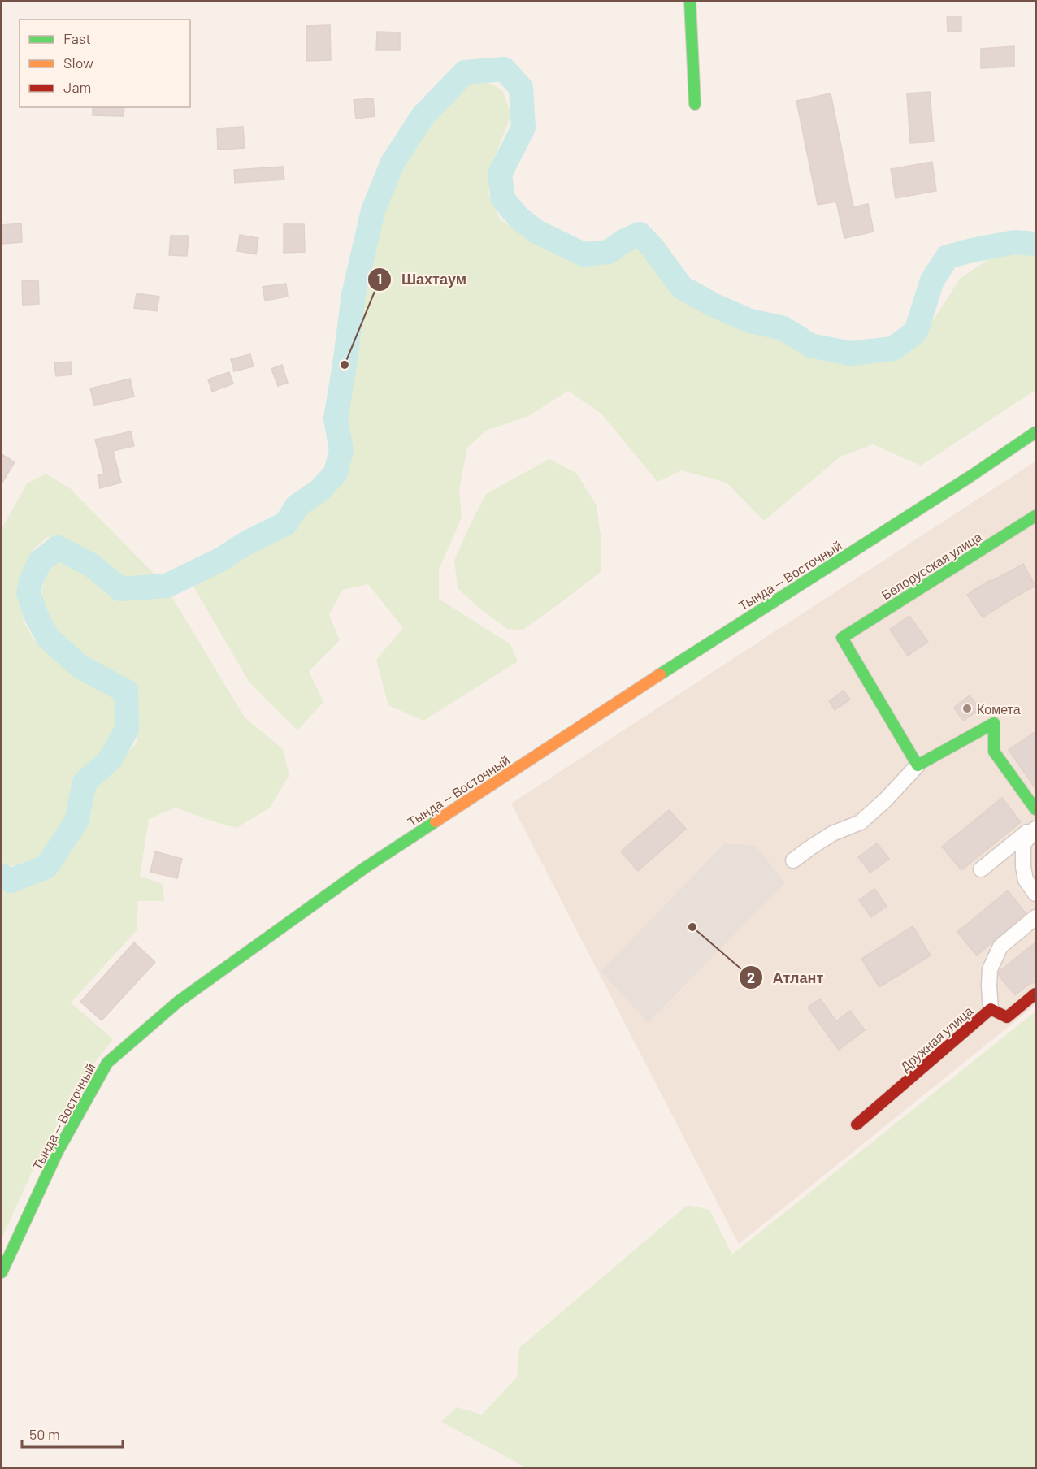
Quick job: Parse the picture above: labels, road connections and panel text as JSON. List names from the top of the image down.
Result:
{
  "streets": {
    "street": ["Белорусская улица", "Тында — Восточный", "Дружная улица"]
  },
  "places": ["Шахтаум", "Комета", "Атлант"],
  "legend": ["Fast", "Slow", "Jam"],
  "scale_bar": "50 m"
}
